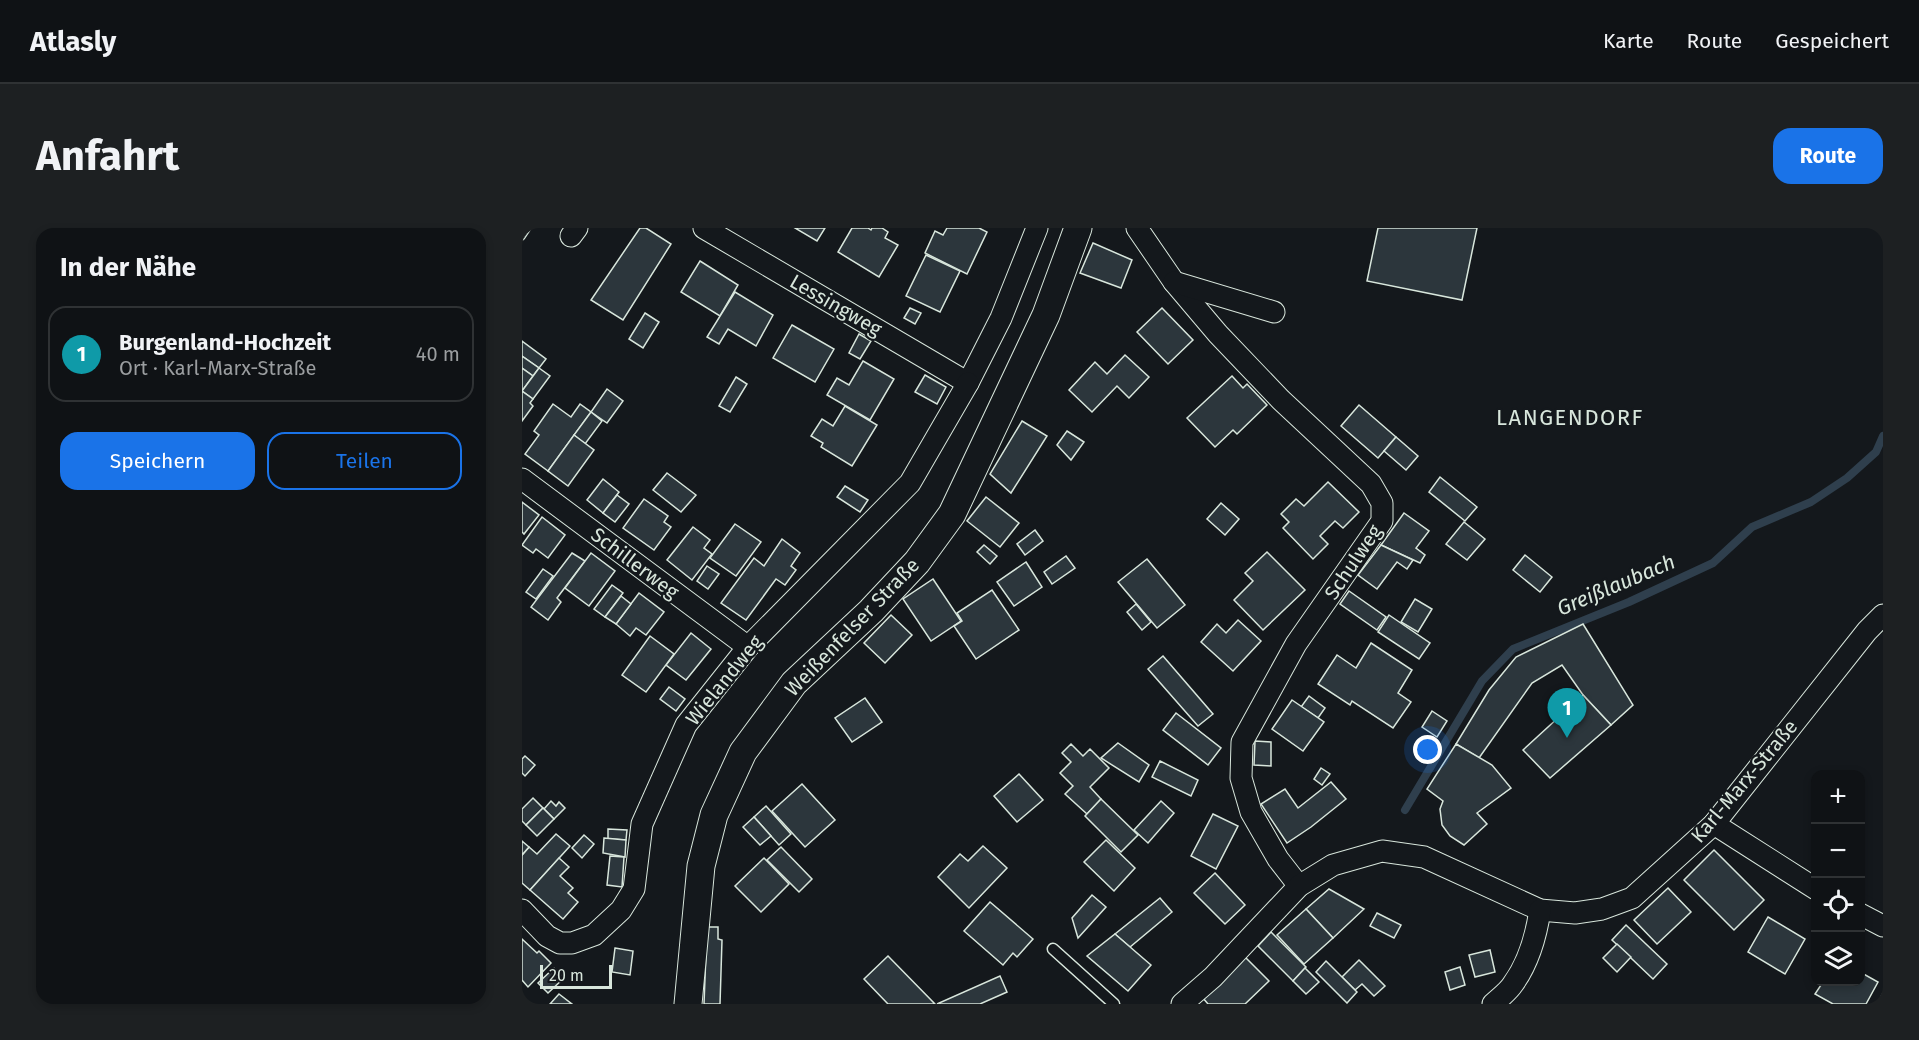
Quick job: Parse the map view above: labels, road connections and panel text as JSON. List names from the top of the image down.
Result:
{
  "streets": {
    "street": [
      "Lessingweg",
      "Schulweg",
      "Schillerweg",
      "Weißenfelser Straße",
      "Wielandweg",
      "Karl-Marx-Straße"
    ]
  },
  "crossings": [
    ["Lessingweg", "Wielandweg"],
    ["Schulweg", "Karl-Marx-Straße"],
    ["Schillerweg", "Wielandweg"]
  ],
  "districts": ["LANGENDORF"],
  "water": ["Greißlaubach"],
  "scale_bar": "20 m",
  "page": {
    "header": "Atlasly",
    "nav": ["Karte", "Route", "Gespeichert"],
    "buttons": [
      "Route",
      ["Speichern", "Teilen"]
    ],
    "title": "Anfahrt",
    "heading": "In der Nähe",
    "list": [
      {
        "mark": "1",
        "name": "Burgenland-Hochzeit",
        "note": "Ort · Karl-Marx-Straße",
        "value": "40 m"
      }
    ],
    "pins": "1",
    "map_buttons": ["+", "−"],
    "scale": "20 m"
  }
}
